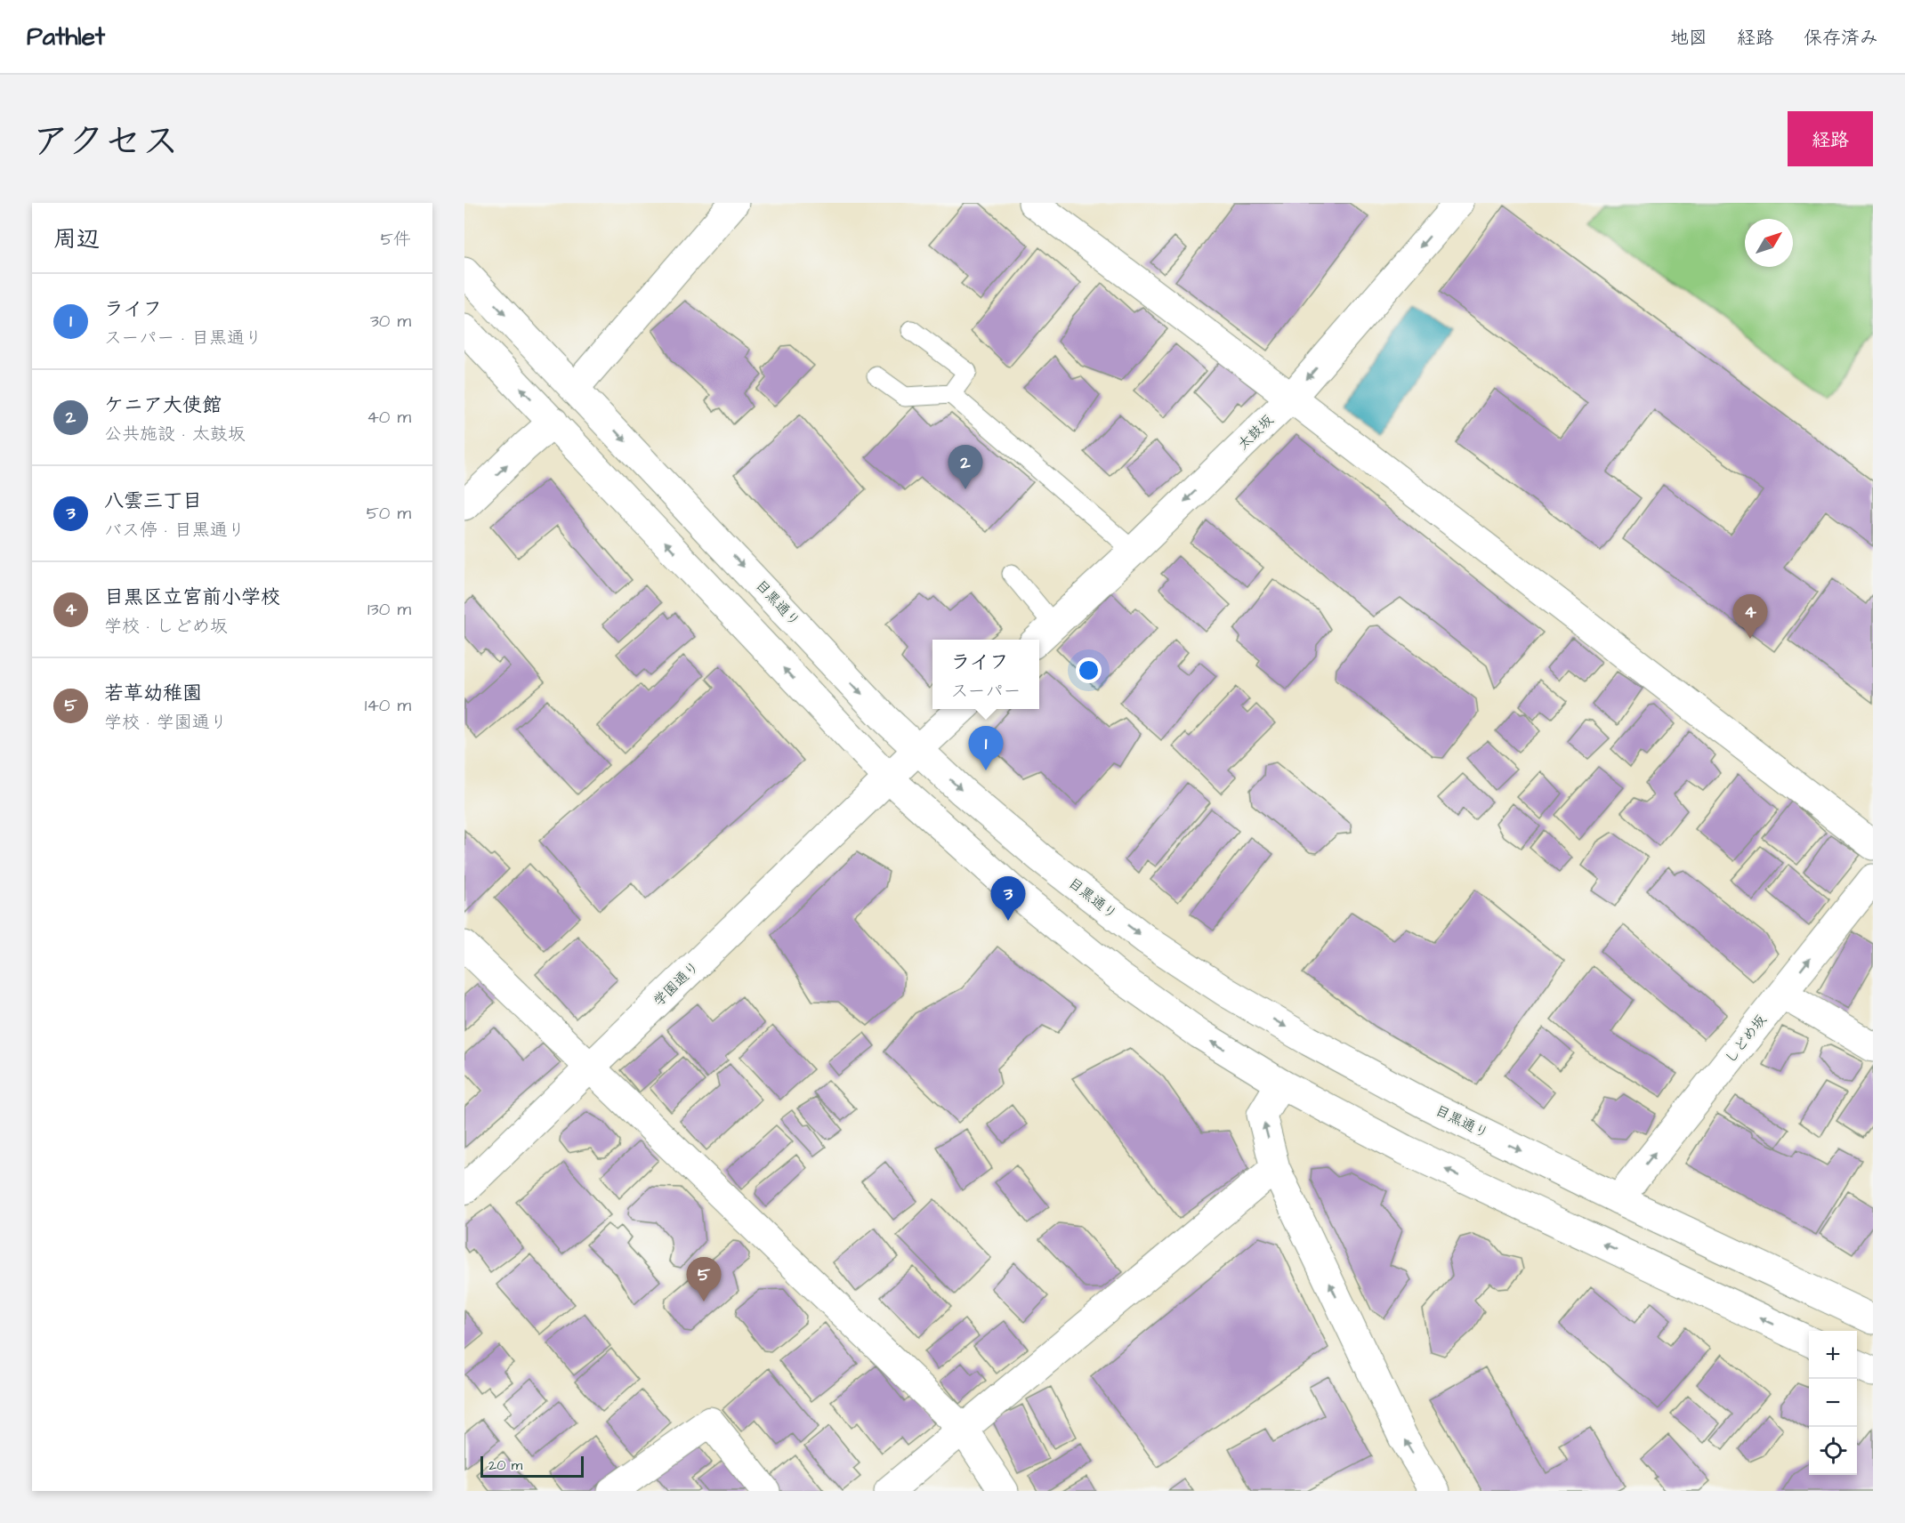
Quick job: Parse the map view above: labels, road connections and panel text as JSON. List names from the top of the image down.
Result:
{
  "streets": {
    "street": [
      "太鼓坂",
      "目黒通り",
      "学園通り",
      "しどめ坂"
    ]
  },
  "crossings": [
    ["目黒通り", "学園通り"],
    ["目黒通り", "しどめ坂"]
  ],
  "one_way": ["太鼓坂", "しどめ坂"],
  "scale_bar": "20 m",
  "north": "top right",
  "page": {
    "header": "Pathlet",
    "nav": ["地図", "経路", "保存済み"],
    "title": "アクセス",
    "buttons": "経路",
    "heading": ["周辺", "5件"],
    "list": [
      {
        "mark": "1",
        "name": "ライフ",
        "note": "スーパー · 目黒通り",
        "value": "30 m"
      },
      {
        "mark": "2",
        "name": "ケニア大使館",
        "note": "公共施設 · 太鼓坂",
        "value": "40 m"
      },
      {
        "mark": "3",
        "name": "八雲三丁目",
        "note": "バス停 · 目黒通り",
        "value": "50 m"
      },
      {
        "mark": "4",
        "name": "目黒区立宮前小学校",
        "note": "学校 · しどめ坂",
        "value": "130 m"
      },
      {
        "mark": "5",
        "name": "若草幼稚園",
        "note": "学校 · 学園通り",
        "value": "140 m"
      }
    ],
    "pins": [
      "2",
      "4",
      "1",
      "3",
      "5"
    ],
    "popup": ["ライフ", "スーパー"],
    "map_buttons": ["+", "−"],
    "scale": "20 m"
  }
}
